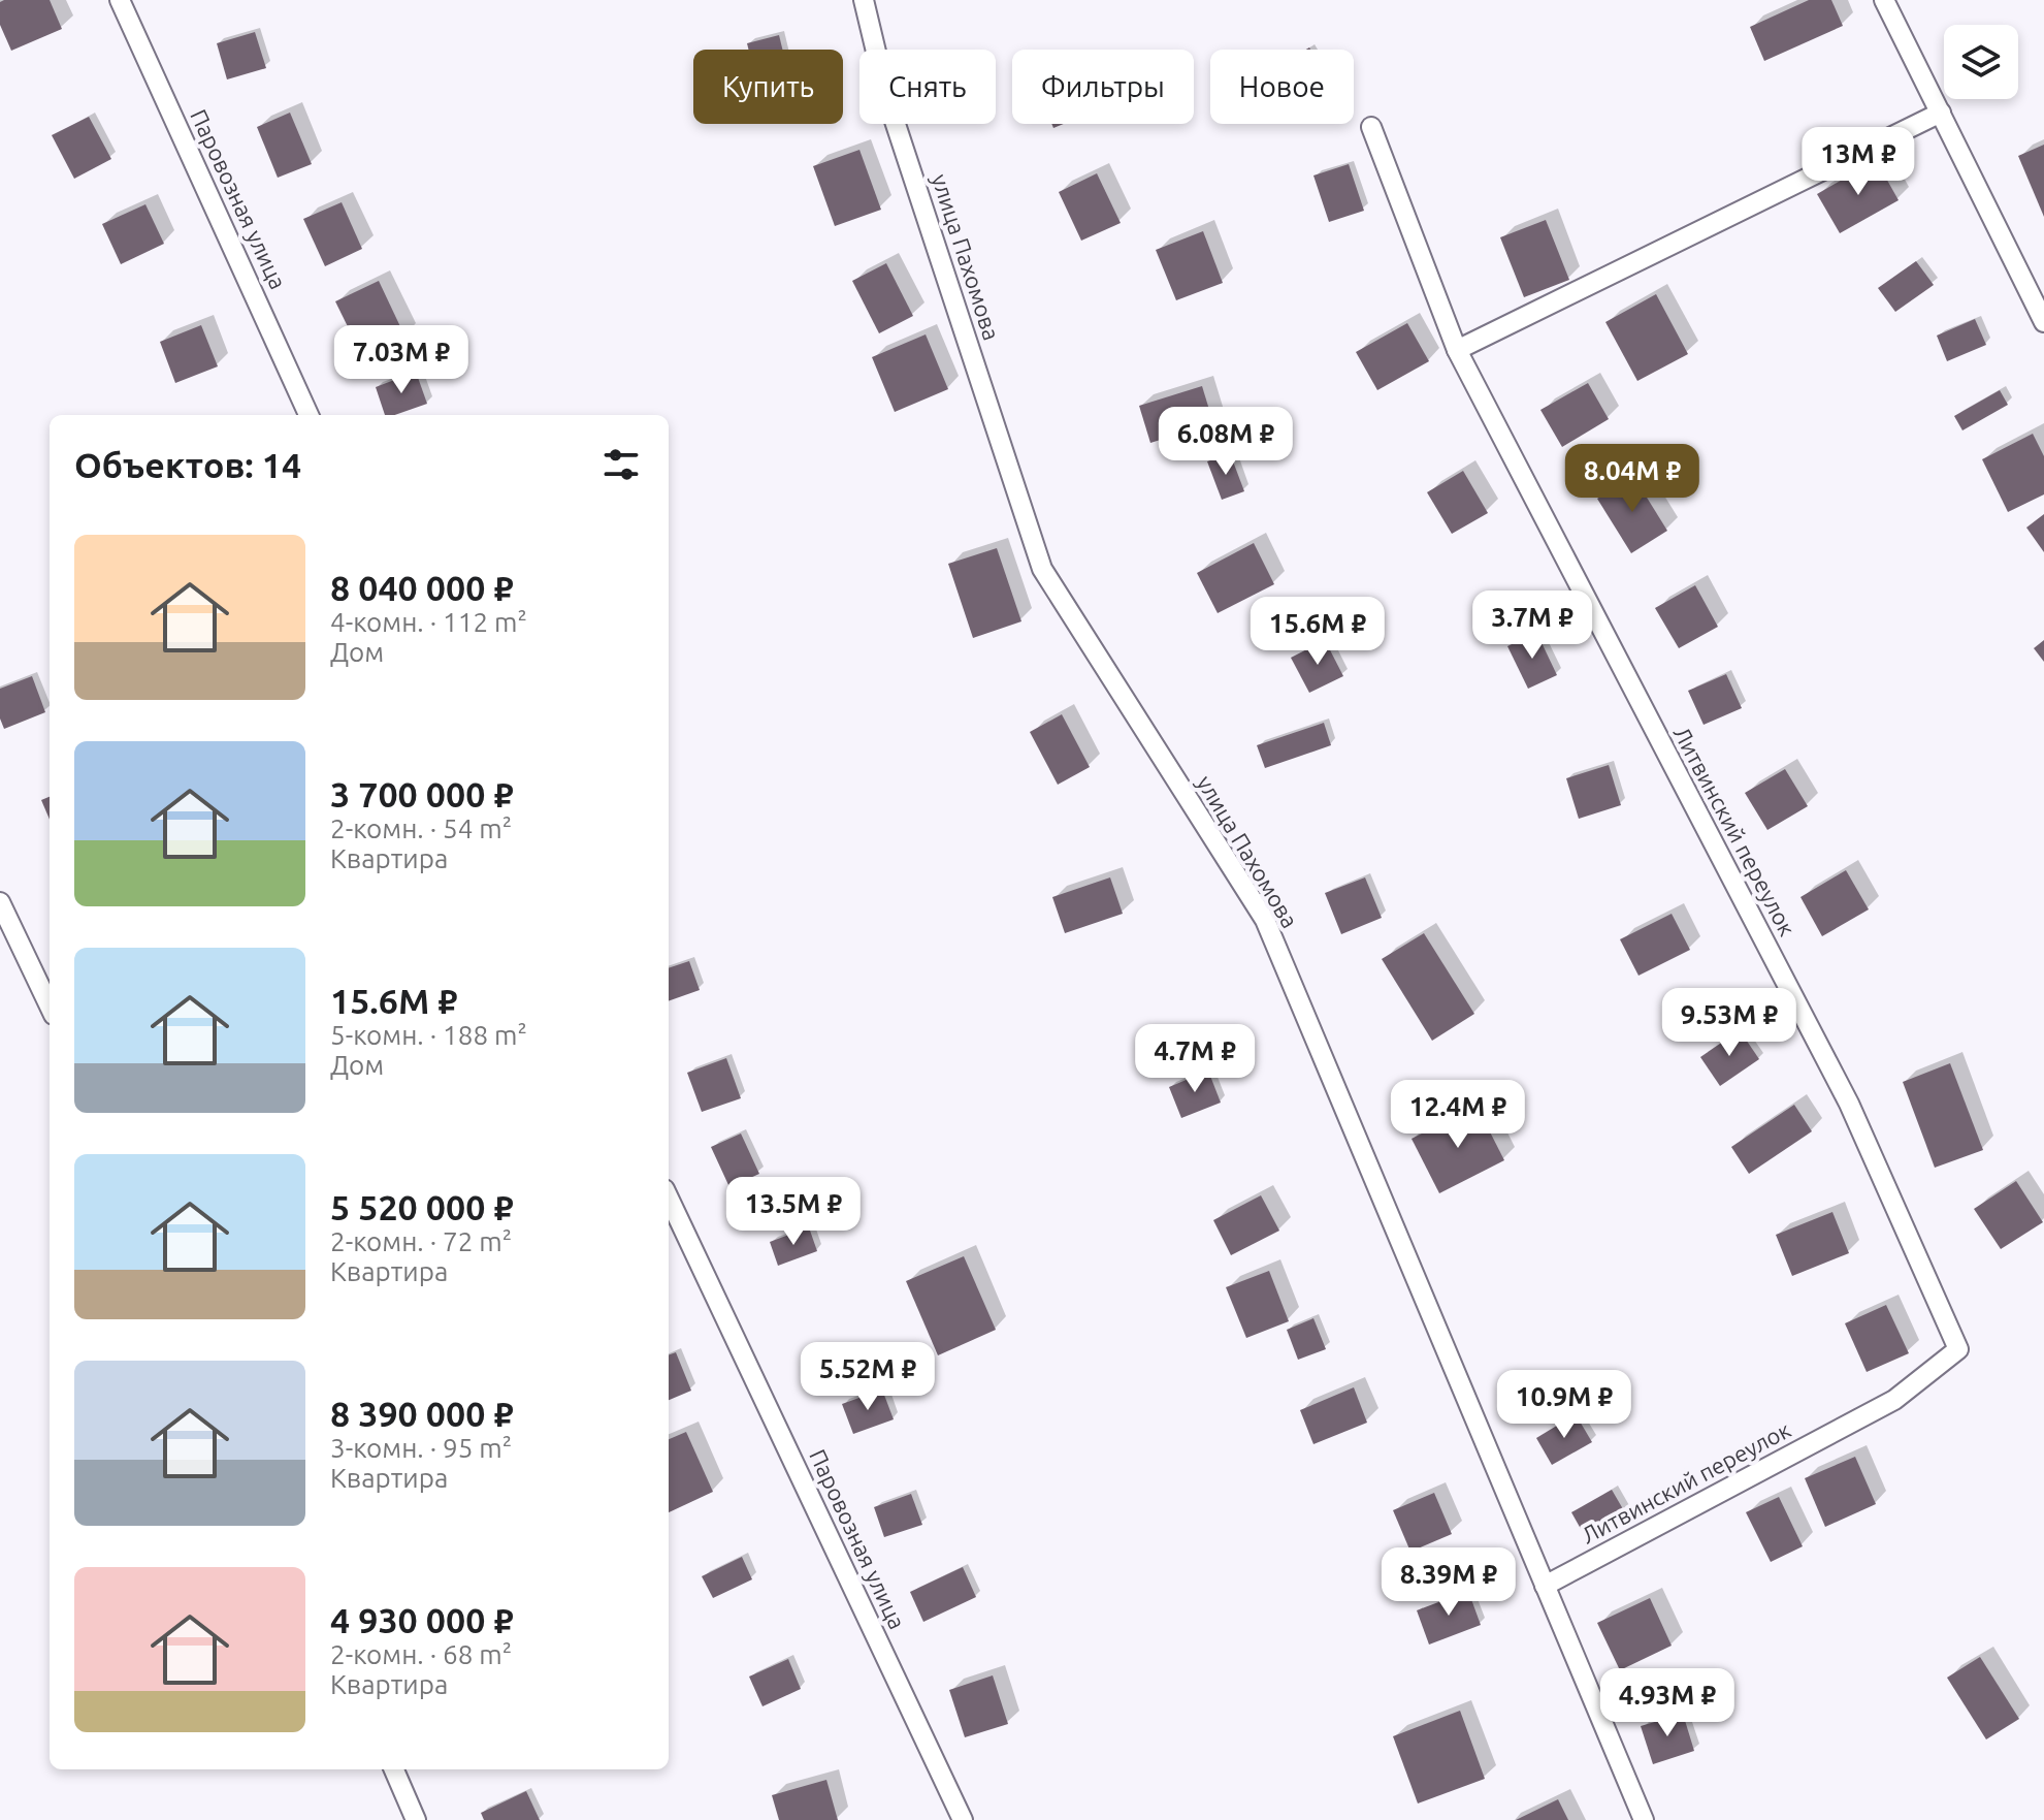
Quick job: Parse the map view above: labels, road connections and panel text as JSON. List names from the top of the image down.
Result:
{
  "streets": {
    "lane": ["Паровозная улица", "улица Пахомова", "Литвинский переулок"]
  },
  "crossings": [
    ["улица Пахомова", "Литвинский переулок"]
  ],
  "page": {
    "chip": [
      "Купить",
      "Снять",
      "Фильтры",
      "Новое"
    ],
    "price": [
      "13M ₽",
      "7.03M ₽",
      "6.08M ₽",
      "8.04M ₽",
      "3.7M ₽",
      "15.6M ₽",
      "9.53M ₽",
      "4.7M ₽",
      "12.4M ₽",
      "13.5M ₽",
      "5.52M ₽",
      "10.9M ₽",
      "8.39M ₽",
      "4.93M ₽"
    ],
    "heading": "Объектов: 14",
    "list": [
      {
        "name": "8 040 000 ₽",
        "note": "4-комн. · 112 m² · Дом"
      },
      {
        "name": "3 700 000 ₽",
        "note": "2-комн. · 54 m² · Квартира"
      },
      {
        "name": "15.6M ₽",
        "note": "5-комн. · 188 m² · Дом"
      },
      {
        "name": "5 520 000 ₽",
        "note": "2-комн. · 72 m² · Квартира"
      },
      {
        "name": "8 390 000 ₽",
        "note": "3-комн. · 95 m² · Квартира"
      },
      {
        "name": "4 930 000 ₽",
        "note": "2-комн. · 68 m² · Квартира"
      }
    ]
  }
}
